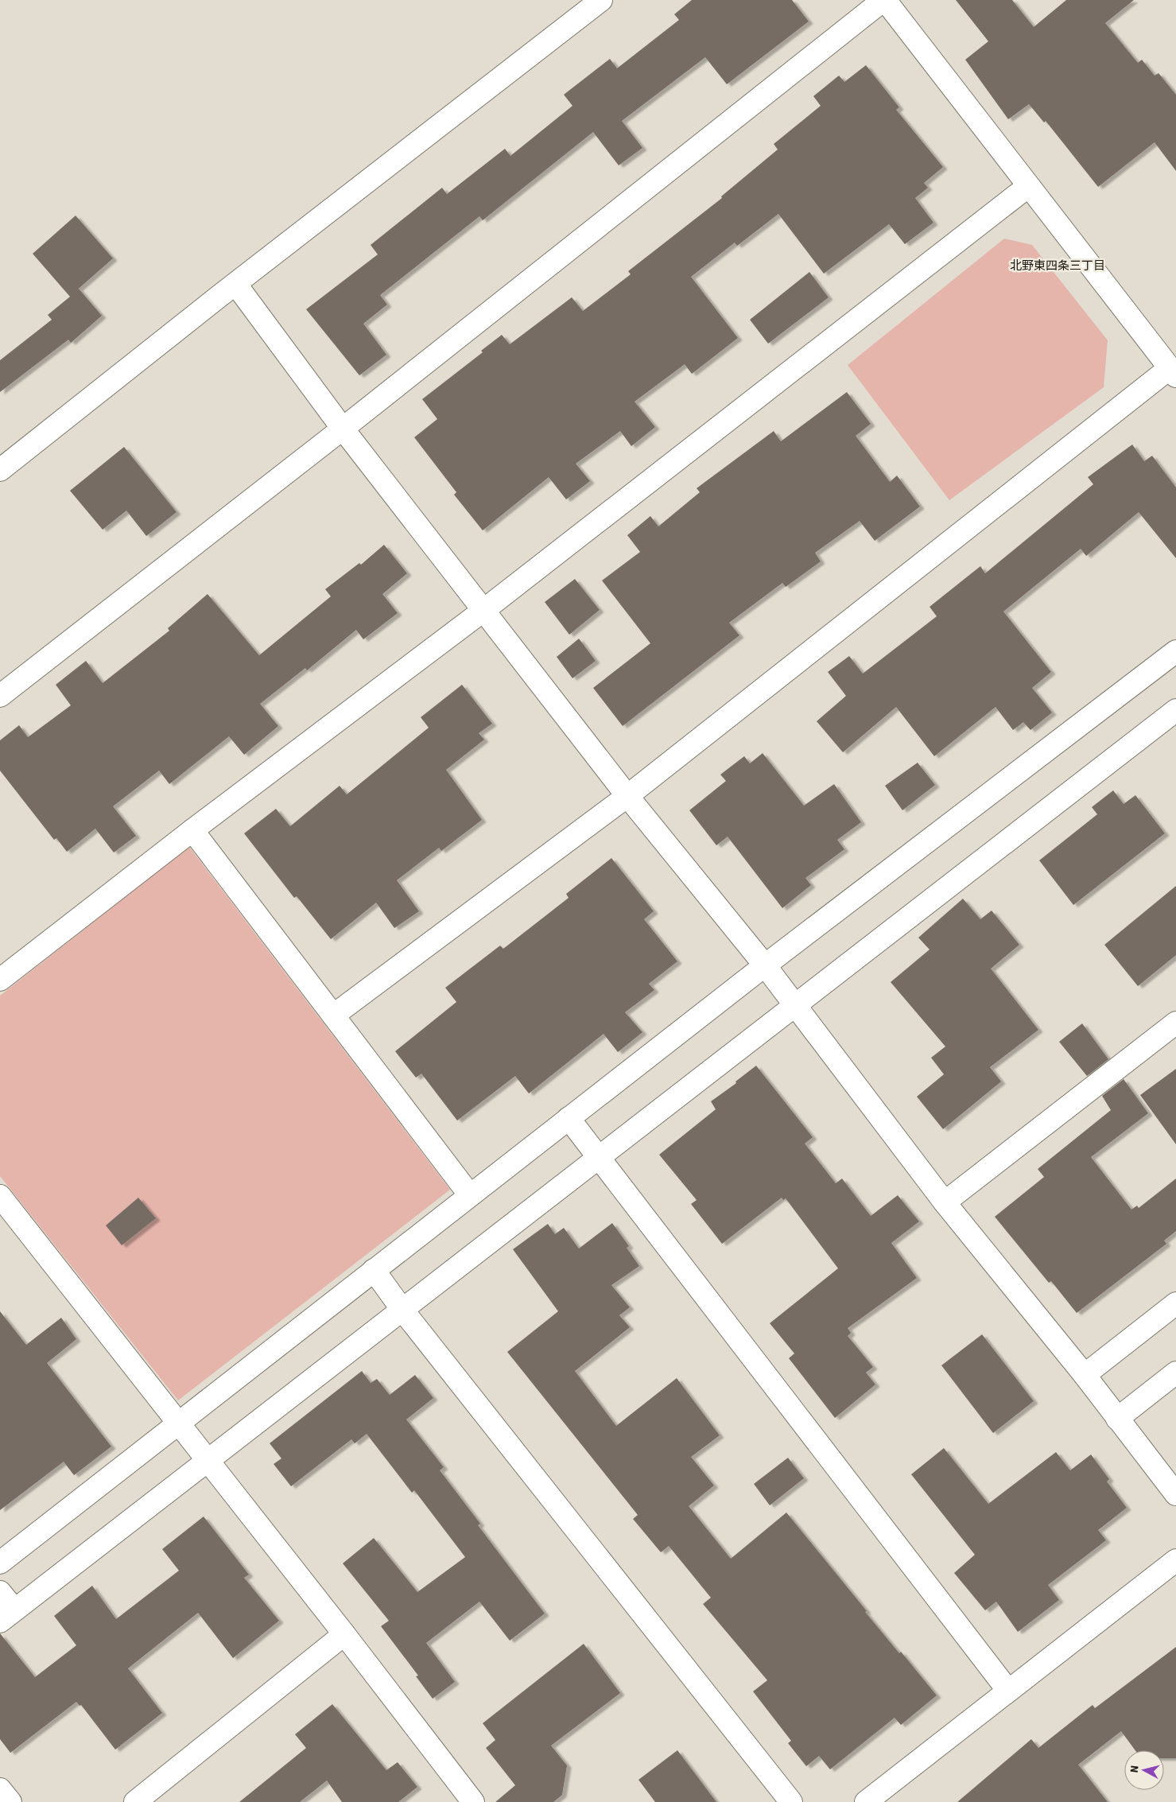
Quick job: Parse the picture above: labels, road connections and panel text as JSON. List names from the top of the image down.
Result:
{
  "districts": ["北野東四条三丁目"],
  "north": "left"
}
